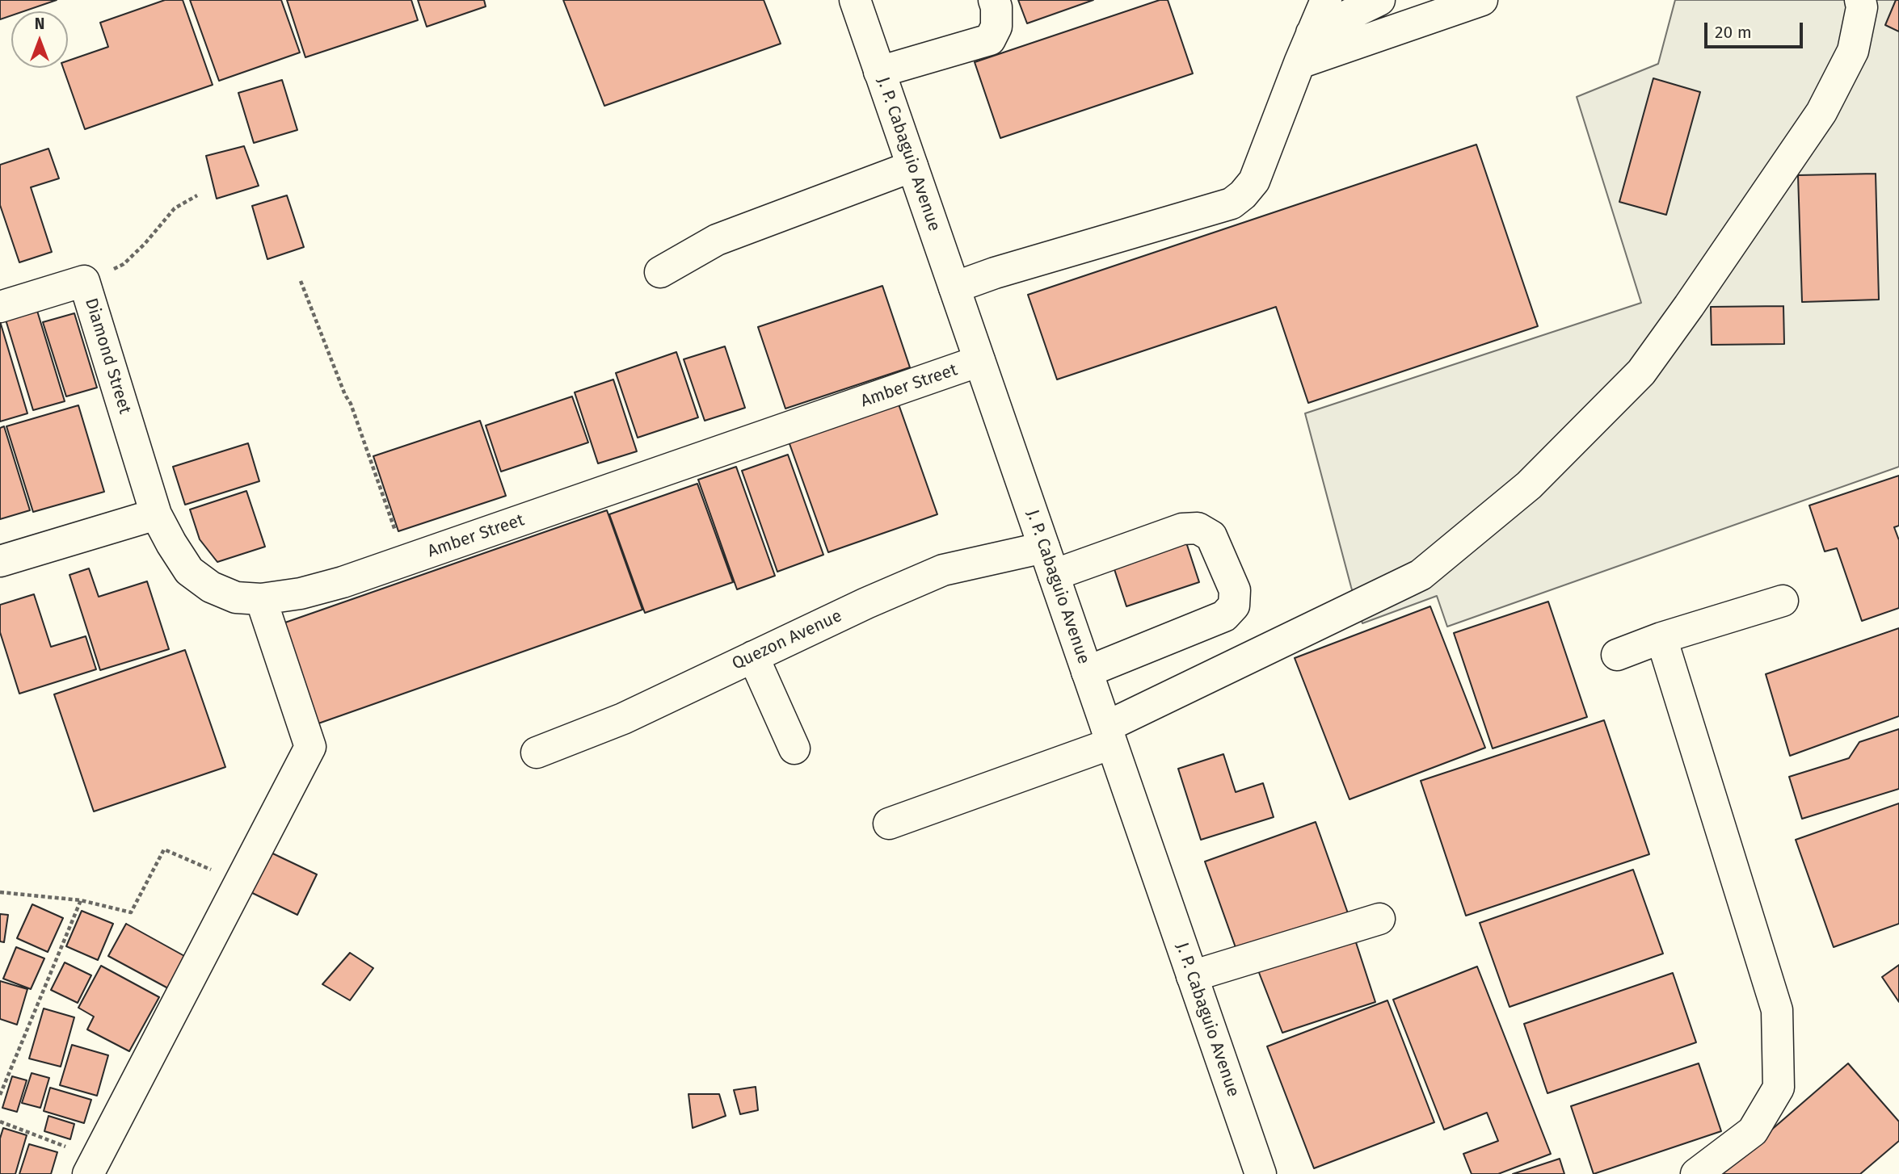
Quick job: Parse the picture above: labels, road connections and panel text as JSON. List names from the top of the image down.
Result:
{
  "streets": {
    "street": [
      "J. P. Cabaguio Avenue",
      "Diamond Street",
      "Amber Street",
      "Quezon Avenue"
    ]
  },
  "crossings": [
    ["J. P. Cabaguio Avenue", "Amber Street"],
    ["J. P. Cabaguio Avenue", "Quezon Avenue"],
    ["Diamond Street", "Amber Street"]
  ],
  "scale_bar": "20 m",
  "north": "top"
}
